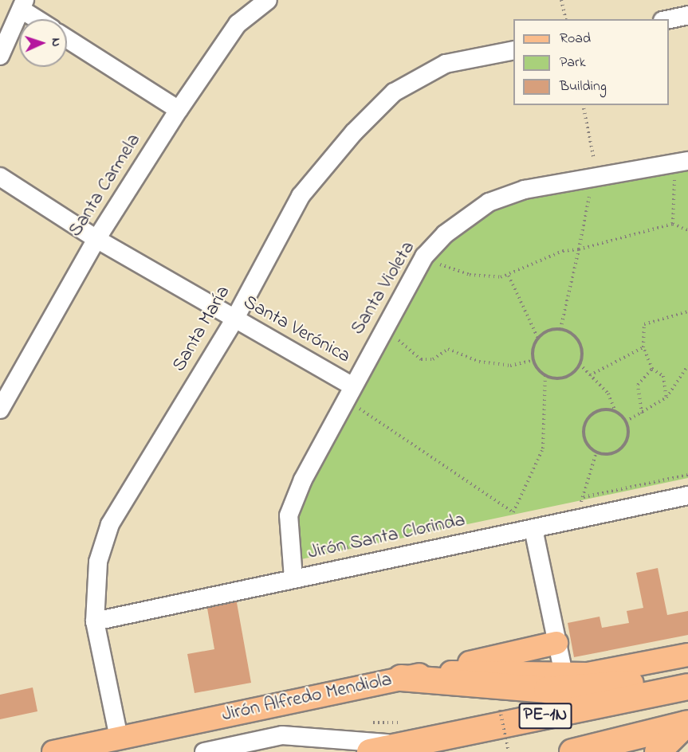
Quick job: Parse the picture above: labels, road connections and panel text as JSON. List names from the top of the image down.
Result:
{
  "streets": {
    "highway": ["PE-1N"],
    "main road": ["Jirón Alfredo Mendiola"],
    "street": [
      "Santa Carmela",
      "Santa Violeta",
      "Santa María",
      "Santa Verónica",
      "Jirón Santa Clorinda"
    ]
  },
  "crossings": [
    ["Santa Carmela", "Santa Verónica"],
    ["Santa Violeta", "Santa Verónica"],
    ["Santa Violeta", "Jirón Santa Clorinda"],
    ["Santa María", "Santa Verónica"],
    ["Santa María", "Jirón Santa Clorinda"],
    ["Santa María", "Jirón Alfredo Mendiola"]
  ],
  "legend": ["Road", "Park", "Building"],
  "north": "right"
}
